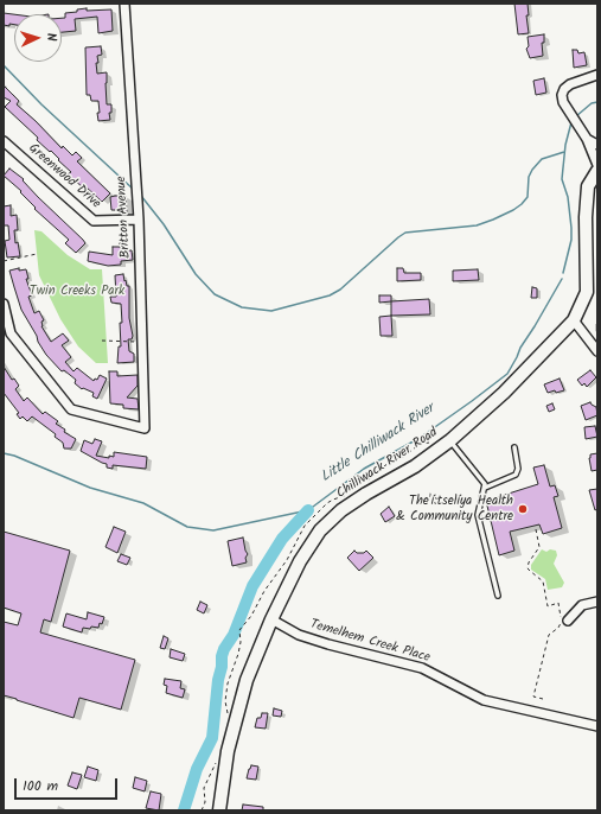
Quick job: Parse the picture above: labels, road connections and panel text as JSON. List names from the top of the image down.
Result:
{
  "streets": {
    "main road": ["Chilliwack River Road"],
    "street": ["Greenwood Drive", "Britton Avenue", "Temelhem Creek Place"]
  },
  "crossings": [
    ["Greenwood Drive", "Britton Avenue"],
    ["Chilliwack River Road", "Temelhem Creek Place"]
  ],
  "water": ["Little Chilliwack River"],
  "parks": ["Twin Creeks Park"],
  "places": ["The'í:tselíya Health & Community Centre"],
  "scale_bar": "100 m",
  "north": "right"
}
